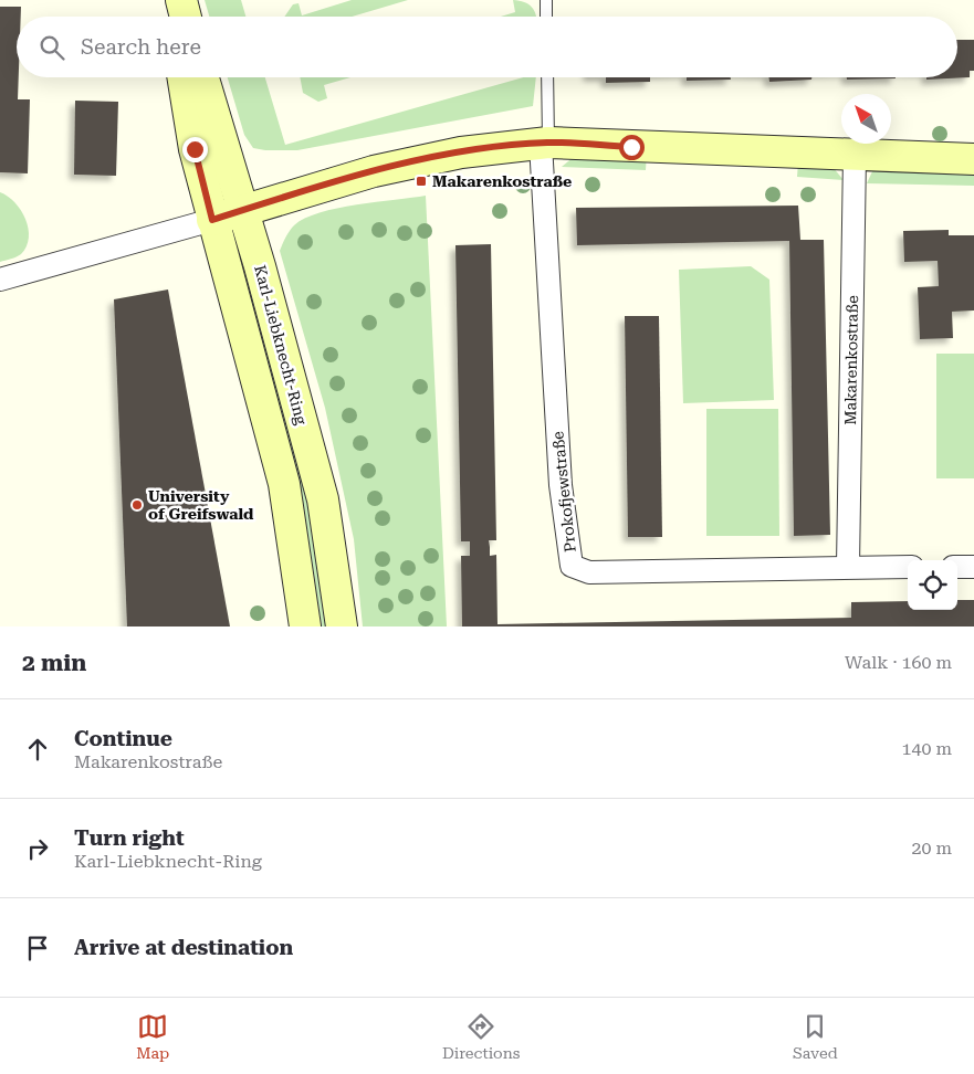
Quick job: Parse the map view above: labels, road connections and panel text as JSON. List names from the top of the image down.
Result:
{
  "streets": {
    "street": ["Karl-Liebknecht-Ring", "Makarenkostraße", "Prokofjewstraße"]
  },
  "crossings": [
    ["Makarenkostraße", "Prokofjewstraße"]
  ],
  "places": {
    "transit": ["Makarenkostraße"],
    "other": ["University of Greifswald"]
  },
  "north": "top left",
  "page": {
    "search": "Search here",
    "heading": ["2 min", "Walk · 160 m"],
    "list": [
      ["Continue", "Makarenkostraße", "140 m"],
      ["Turn right", "Karl-Liebknecht-Ring", "20 m"],
      "Arrive at destination"
    ],
    "nav": ["Map", "Directions", "Saved"]
  }
}
